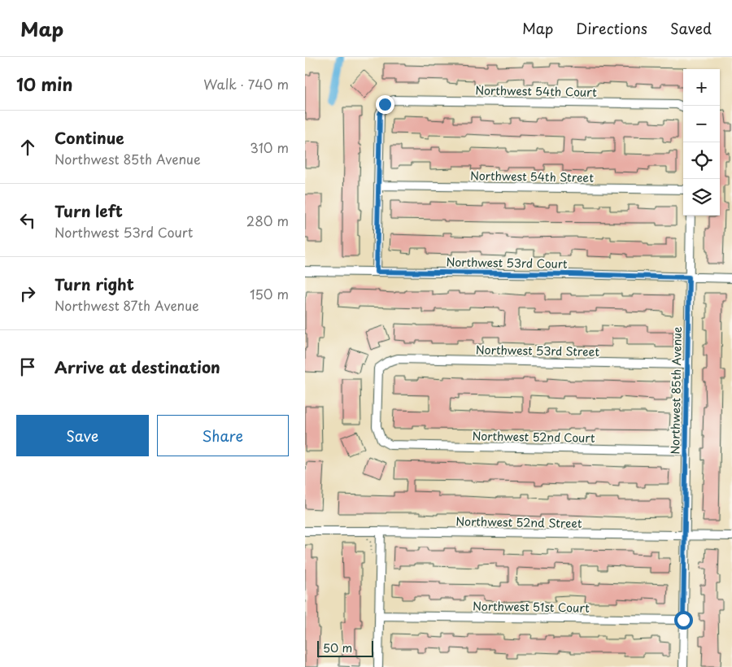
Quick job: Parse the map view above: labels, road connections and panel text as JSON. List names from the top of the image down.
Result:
{
  "streets": {
    "street": [
      "Northwest 54th Court",
      "Northwest 54th Street",
      "Northwest 53rd Court",
      "Northwest 53rd Street",
      "Northwest 85th Avenue",
      "Northwest 52nd Court",
      "Northwest 52nd Street",
      "Northwest 51st Court"
    ]
  },
  "crossings": [
    ["Northwest 54th Court", "Northwest 54th Street"],
    ["Northwest 53rd Court", "Northwest 85th Avenue"],
    ["Northwest 53rd Street", "Northwest 85th Avenue"],
    ["Northwest 53rd Street", "Northwest 52nd Court"],
    ["Northwest 85th Avenue", "Northwest 52nd Court"],
    ["Northwest 85th Avenue", "Northwest 52nd Street"],
    ["Northwest 85th Avenue", "Northwest 51st Court"]
  ],
  "scale_bar": "50 m",
  "page": {
    "header": "Map",
    "nav": ["Map", "Directions", "Saved"],
    "heading": ["10 min", "Walk · 740 m"],
    "map_buttons": ["+", "−"],
    "list": [
      ["Continue", "Northwest 85th Avenue", "310 m"],
      ["Turn left", "Northwest 53rd Court", "280 m"],
      ["Turn right", "Northwest 87th Avenue", "150 m"],
      "Arrive at destination"
    ],
    "buttons": ["Save", "Share"],
    "scale": "50 m"
  }
}
